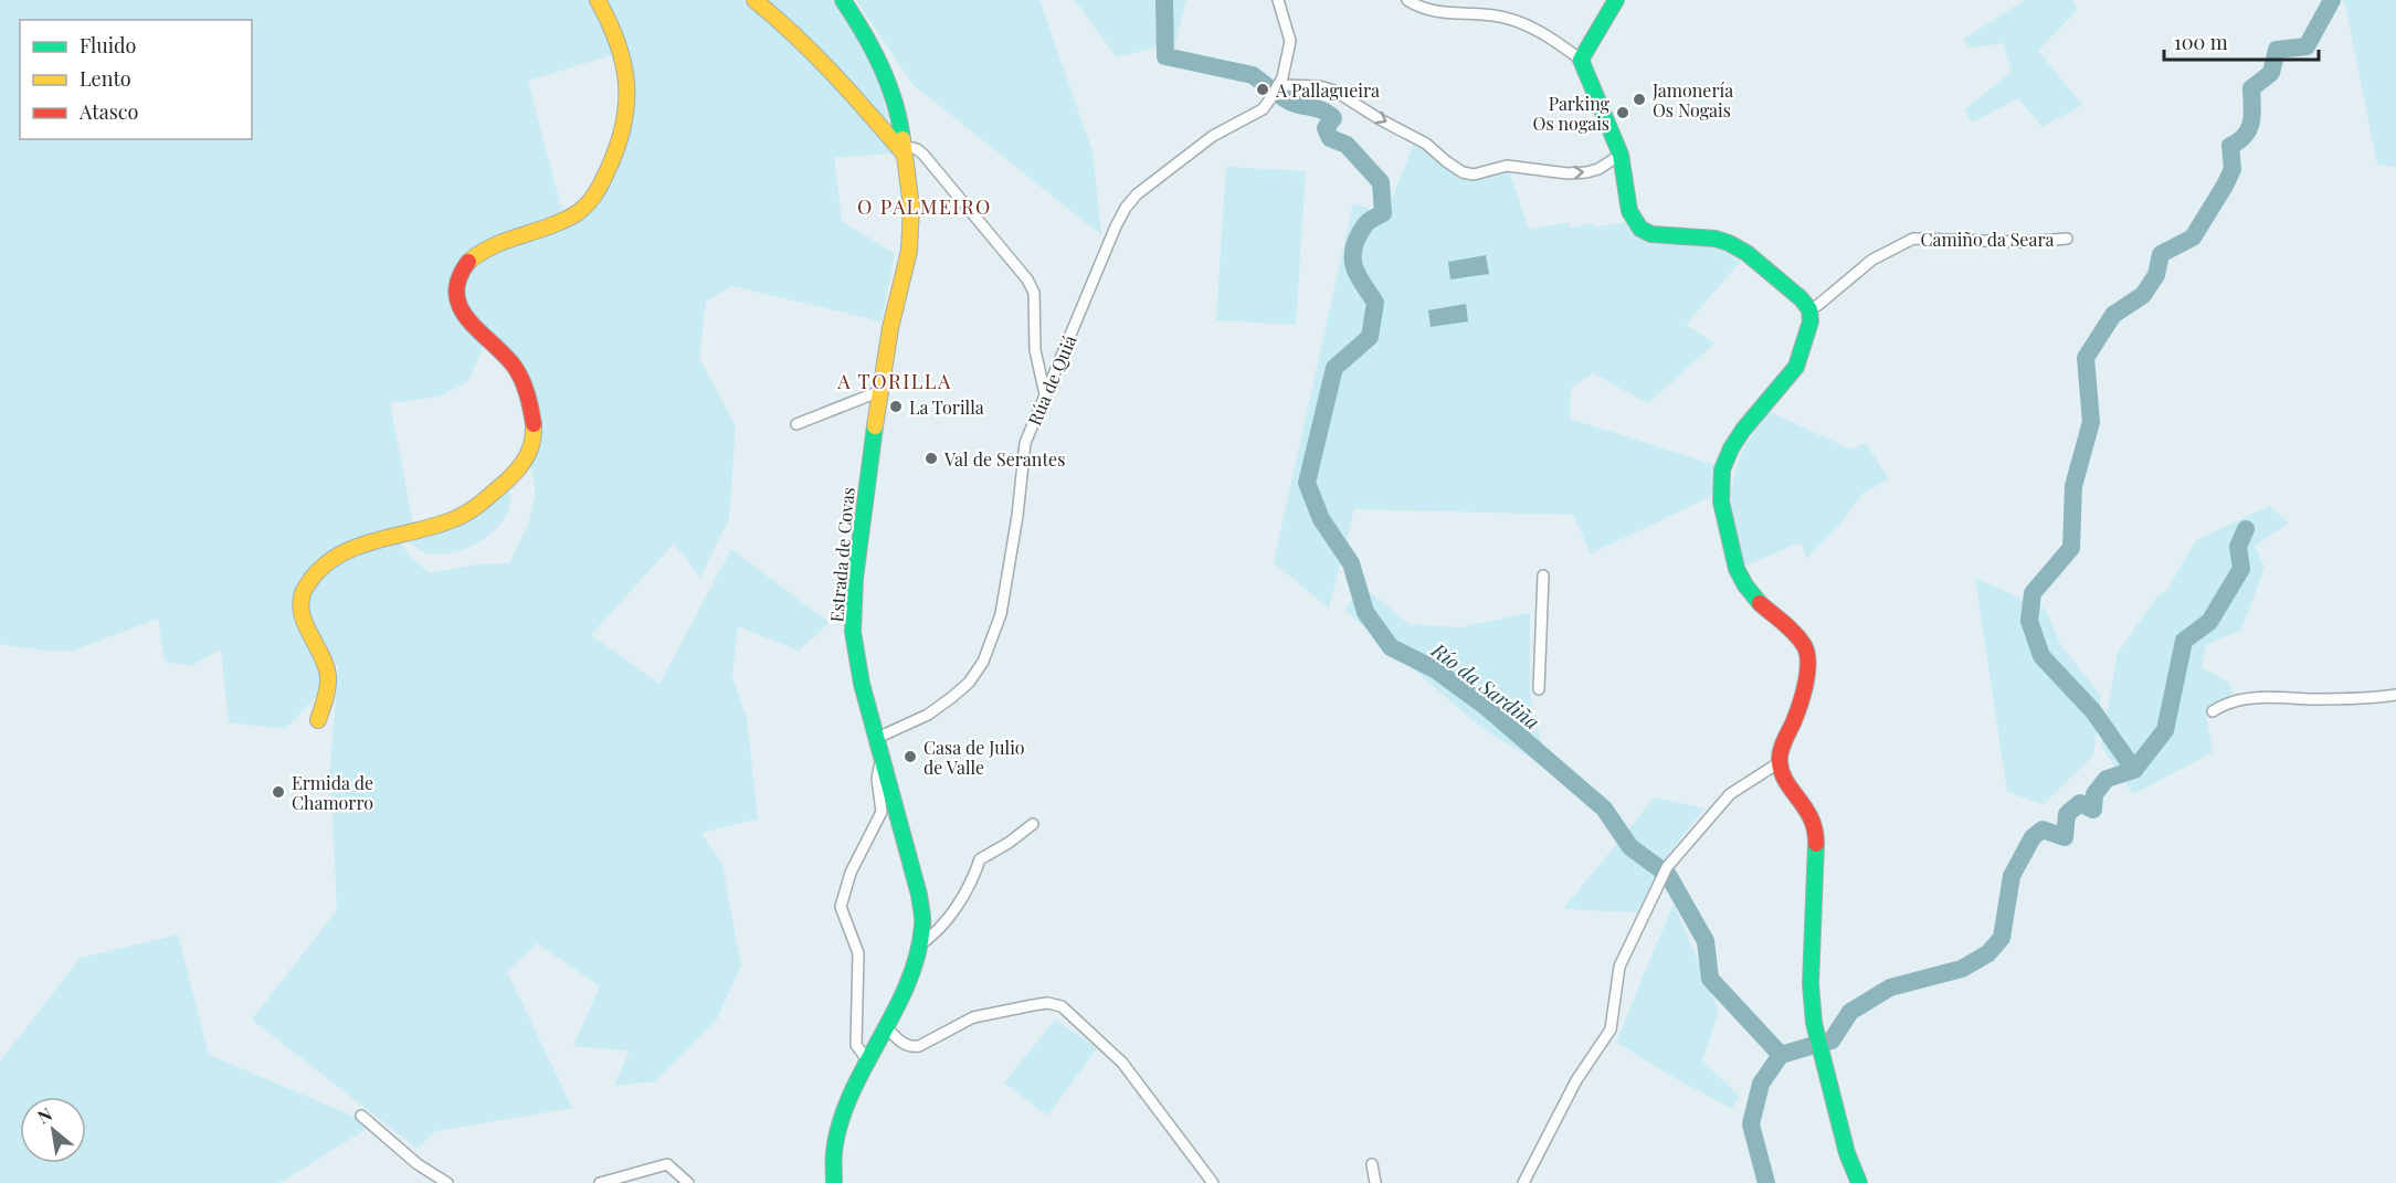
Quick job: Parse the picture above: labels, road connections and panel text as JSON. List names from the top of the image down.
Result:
{
  "streets": {
    "street": ["Camiño da Seara", "Rúa de Quiá", "Estrada de Covas"]
  },
  "crossings": [
    ["Rúa de Quiá", "Estrada de Covas"]
  ],
  "districts": ["O PALMEIRO", "A TORILLA"],
  "water": ["Río da Sardiña"],
  "places": [
    "A Pallagueira",
    "Jamonería Os Nogais",
    "Parking Os nogais",
    "La Torilla",
    "Val de Serantes",
    "Casa de Julio de Valle",
    "Ermida de Chamorro"
  ],
  "legend": ["Fluido", "Lento", "Atasco"],
  "scale_bar": "100 m",
  "north": "top left"
}
